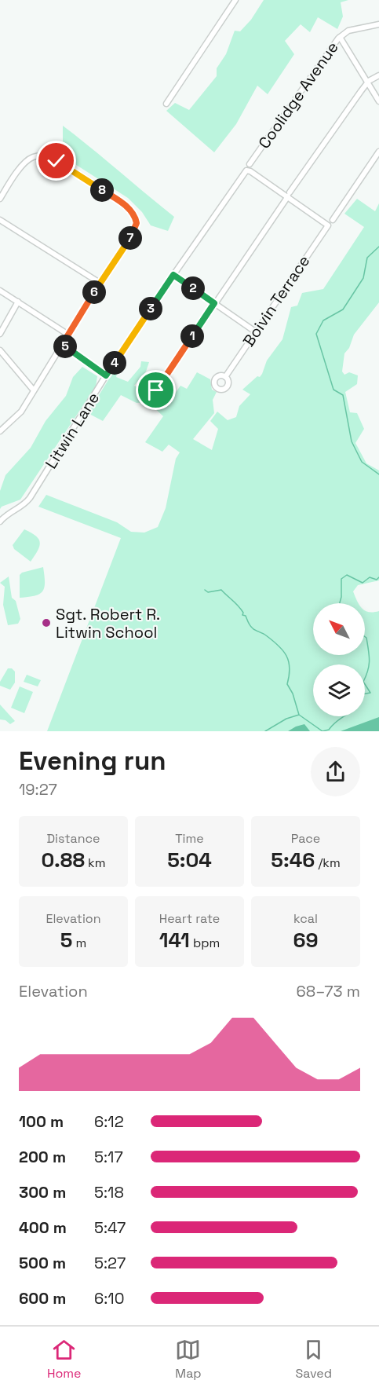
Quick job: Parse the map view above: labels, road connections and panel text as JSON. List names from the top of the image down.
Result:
{
  "streets": {
    "street": ["Coolidge Avenue", "Boivin Terrace", "Litwin Lane"]
  },
  "places": ["Sgt. Robert R. Litwin School"],
  "north": "top left",
  "page": {
    "pins": [
      "8",
      "7",
      "2",
      "6",
      "3",
      "1",
      "5",
      "4"
    ],
    "heading": ["Evening run", "19:27"],
    "stats": [
      ["Distance", "0.88 km"],
      ["Time", "5:04"],
      ["Pace", "5:46 /km"],
      ["Elevation", "5 m"],
      ["Heart rate", "141 bpm"],
      ["kcal", "69"]
    ],
    "chart": ["Elevation", "68–73 m"],
    "list": [
      {
        "name": "100 m",
        "note": "6:12"
      },
      {
        "name": "200 m",
        "note": "5:17"
      },
      {
        "name": "300 m",
        "note": "5:18"
      },
      {
        "name": "400 m",
        "note": "5:47"
      },
      {
        "name": "500 m",
        "note": "5:27"
      },
      {
        "name": "600 m",
        "note": "6:10"
      }
    ],
    "tabs": ["Home", "Map", "Saved"]
  }
}
